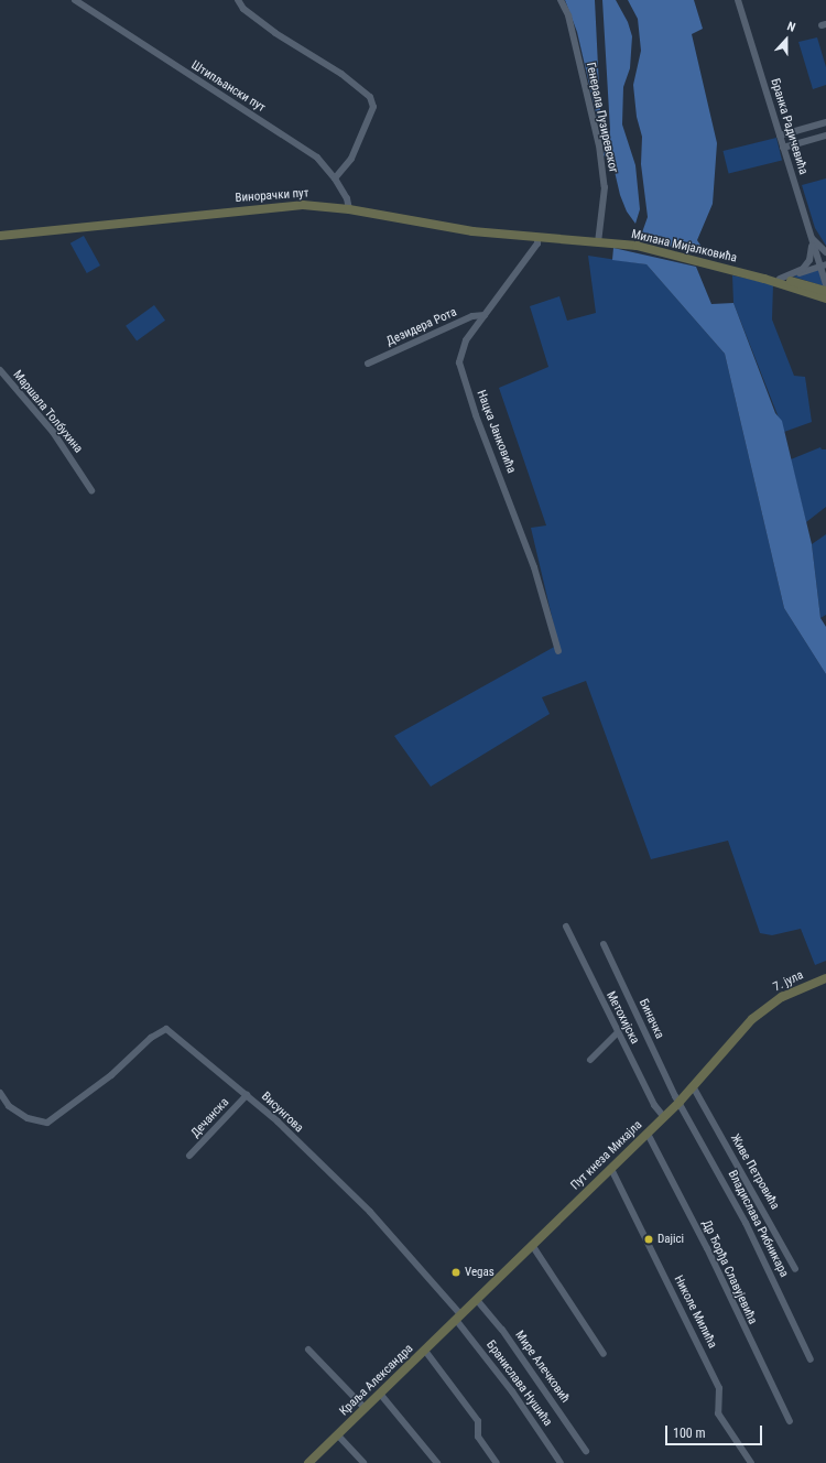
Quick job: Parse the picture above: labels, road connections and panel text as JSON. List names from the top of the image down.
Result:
{
  "streets": {
    "street": [
      "Штипљански пут",
      "Генерала Пузиревског",
      "Бранка Радичевића",
      "Винорачки пут",
      "Милана Мијалковића",
      "Дезидера Рота",
      "Маршала Толбухина",
      "Нацка Јанковића",
      "7. јула",
      "Метохијска",
      "Биначка",
      "Висунгова",
      "Дечанска",
      "Пут кнеза Михајла",
      "Живе Петровића",
      "Владислава Рибникара",
      "Др Ђорђа Славујевића",
      "Николе Милића",
      "Мире Алечковић",
      "Краља Александра",
      "Бранислава Нушића"
    ]
  },
  "crossings": [
    ["Штипљански пут", "Винорачки пут"],
    ["Генерала Пузиревског", "Винорачки пут"],
    ["Генерала Пузиревског", "Милана Мијалковића"],
    ["Винорачки пут", "Милана Мијалковића"],
    ["Винорачки пут", "Нацка Јанковића"],
    ["Дезидера Рота", "Нацка Јанковића"],
    ["7. јула", "Пут кнеза Михајла"],
    ["Метохијска", "Пут кнеза Михајла"],
    ["Биначка", "Пут кнеза Михајла"],
    ["Биначка", "Владислава Рибникара"],
    ["Висунгова", "Дечанска"],
    ["Висунгова", "Пут кнеза Михајла"],
    ["Висунгова", "Краља Александра"],
    ["Висунгова", "Бранислава Нушића"],
    ["Пут кнеза Михајла", "Живе Петровића"],
    ["Пут кнеза Михајла", "Владислава Рибникара"],
    ["Пут кнеза Михајла", "Др Ђорђа Славујевића"],
    ["Пут кнеза Михајла", "Николе Милића"],
    ["Пут кнеза Михајла", "Мире Алечковић"],
    ["Пут кнеза Михајла", "Краља Александра"],
    ["Пут кнеза Михајла", "Бранислава Нушића"],
    ["Краља Александра", "Бранислава Нушића"]
  ],
  "places": ["Dajici", "Vegas"],
  "scale_bar": "100 m",
  "north": "top"
}
